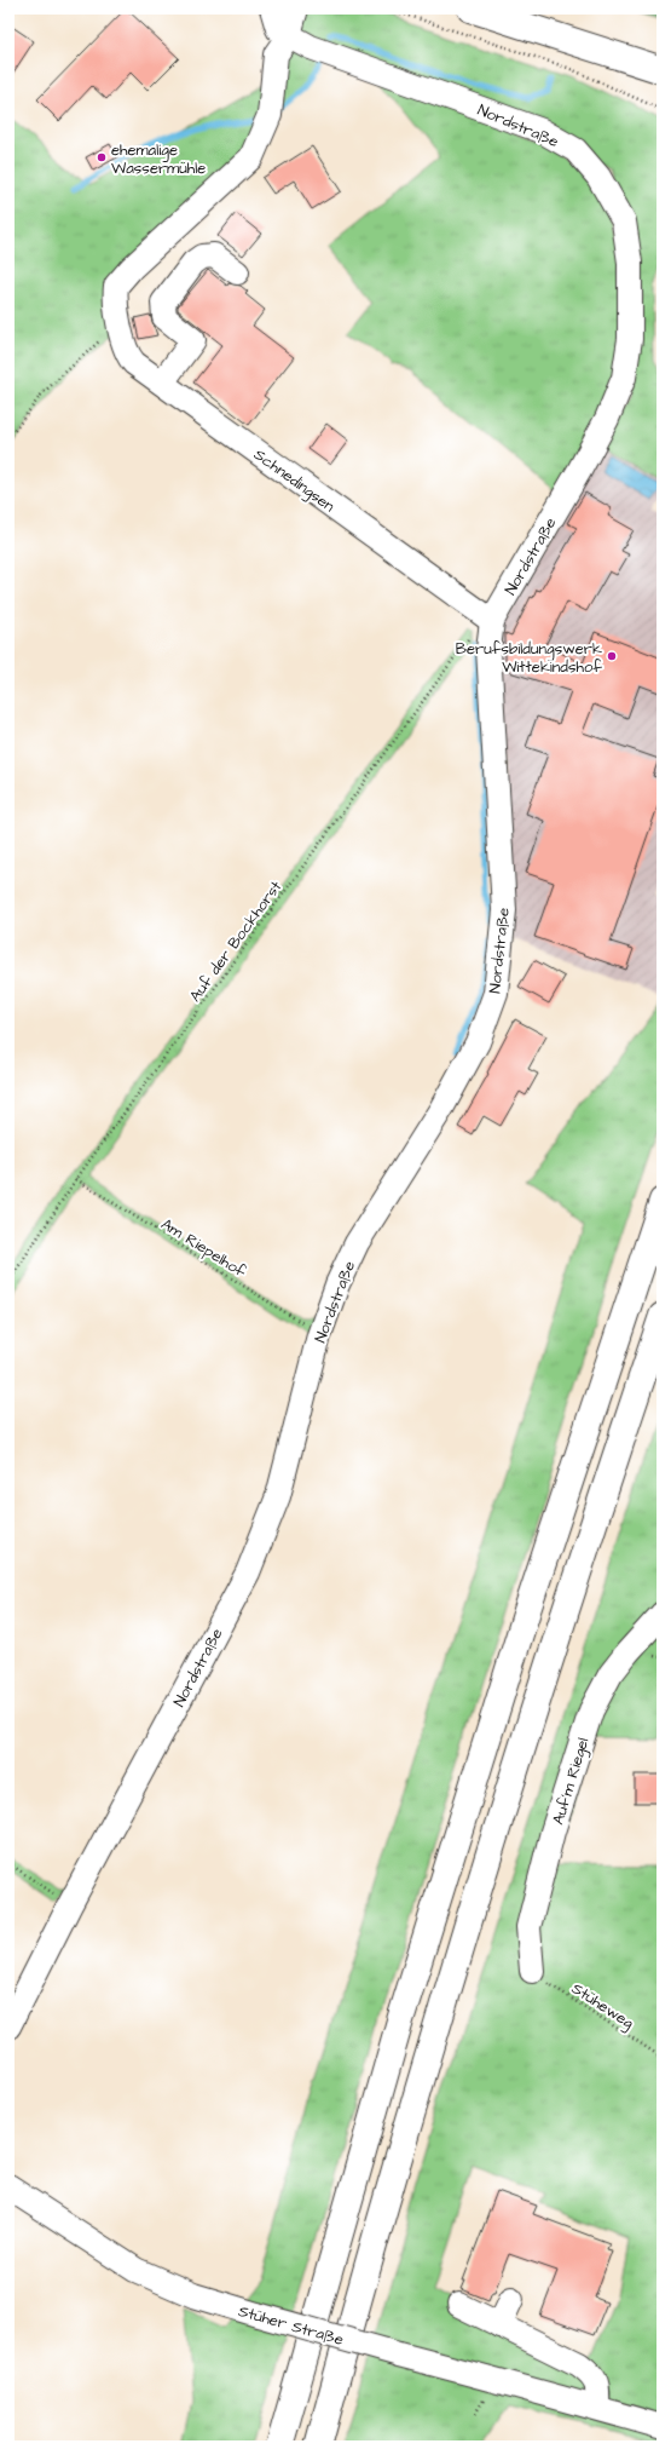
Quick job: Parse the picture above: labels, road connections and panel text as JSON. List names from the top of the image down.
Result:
{
  "streets": {
    "street": [
      "Nordstraße",
      "Schnedingsen",
      "Auf'm Riegel",
      "Stüher Straße"
    ],
    "path": ["Auf der Bockhorst", "Am Riepelhof", "Stüheweg"]
  },
  "crossings": [
    ["Nordstraße", "Schnedingsen"],
    ["Nordstraße", "Auf der Bockhorst"],
    ["Nordstraße", "Am Riepelhof"],
    ["Schnedingsen", "Auf der Bockhorst"],
    ["Auf der Bockhorst", "Am Riepelhof"],
    ["Auf'm Riegel", "Stüheweg"]
  ],
  "places": ["ehemalige Wassermühle", "Berufsbildungswerk Wittekindshof"]
}
